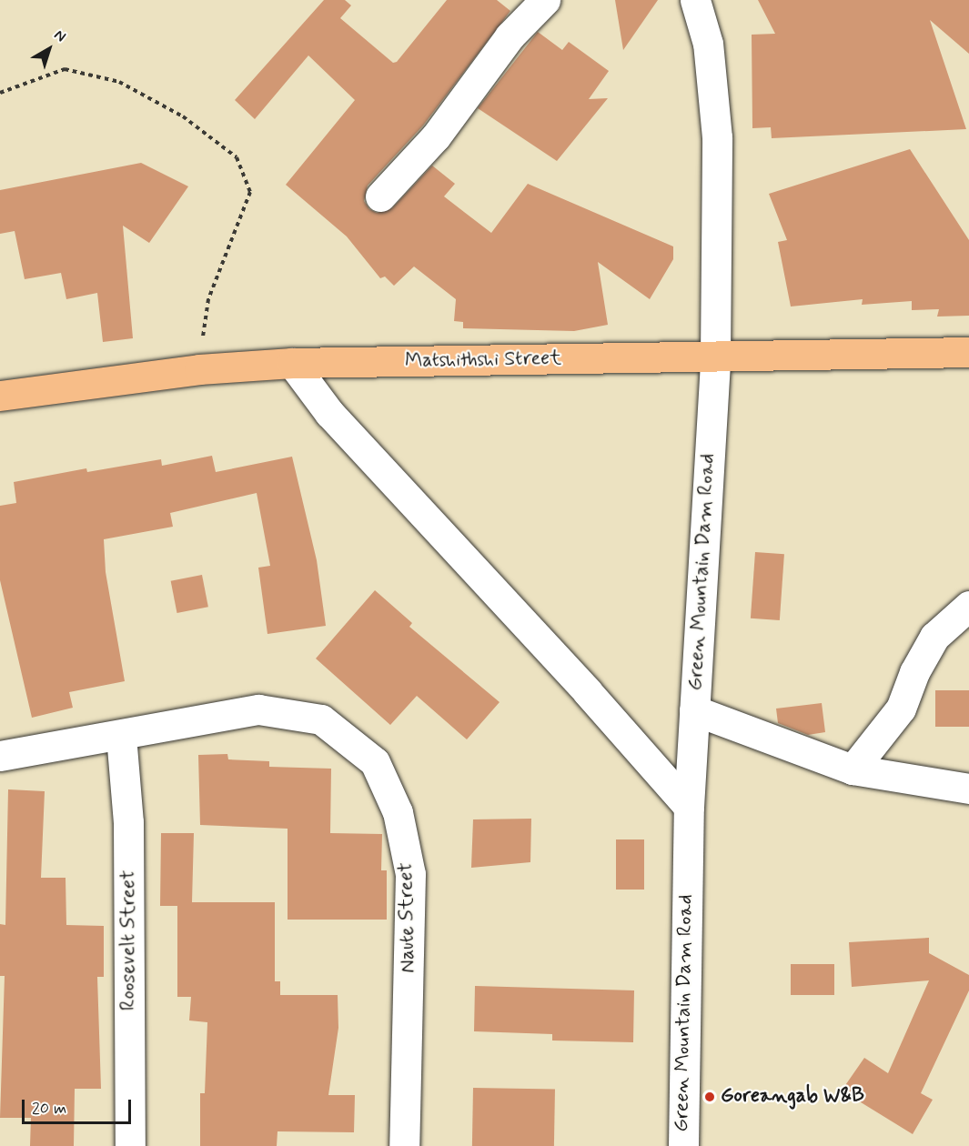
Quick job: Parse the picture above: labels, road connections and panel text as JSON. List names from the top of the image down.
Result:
{
  "streets": {
    "main road": ["Matshithshi Street"],
    "street": ["Green Mountain Dam Road", "Naute Street", "Roosevelt Street"]
  },
  "crossings": [
    ["Matshithshi Street", "Green Mountain Dam Road"],
    ["Naute Street", "Roosevelt Street"]
  ],
  "places": ["Goreangab W&B"],
  "scale_bar": "20 m",
  "north": "top right"
}
